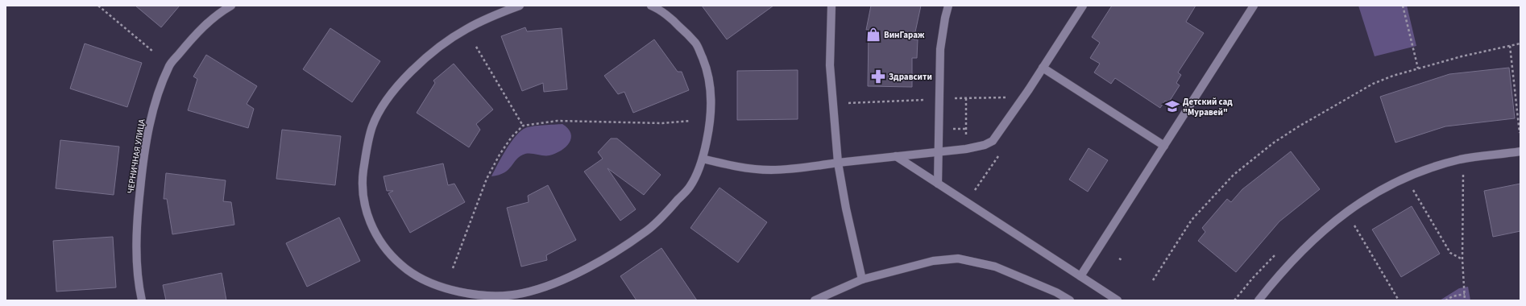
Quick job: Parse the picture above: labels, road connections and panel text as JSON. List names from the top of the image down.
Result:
{
  "streets": {
    "street": ["ЧЕРНИЧНАЯ УЛИЦА"]
  },
  "places": {
    "shop": ["ВинГараж"],
    "pharmacy": ["Здравсити"],
    "school or university": ["Детский сад \"Муравей\""]
  }
}
